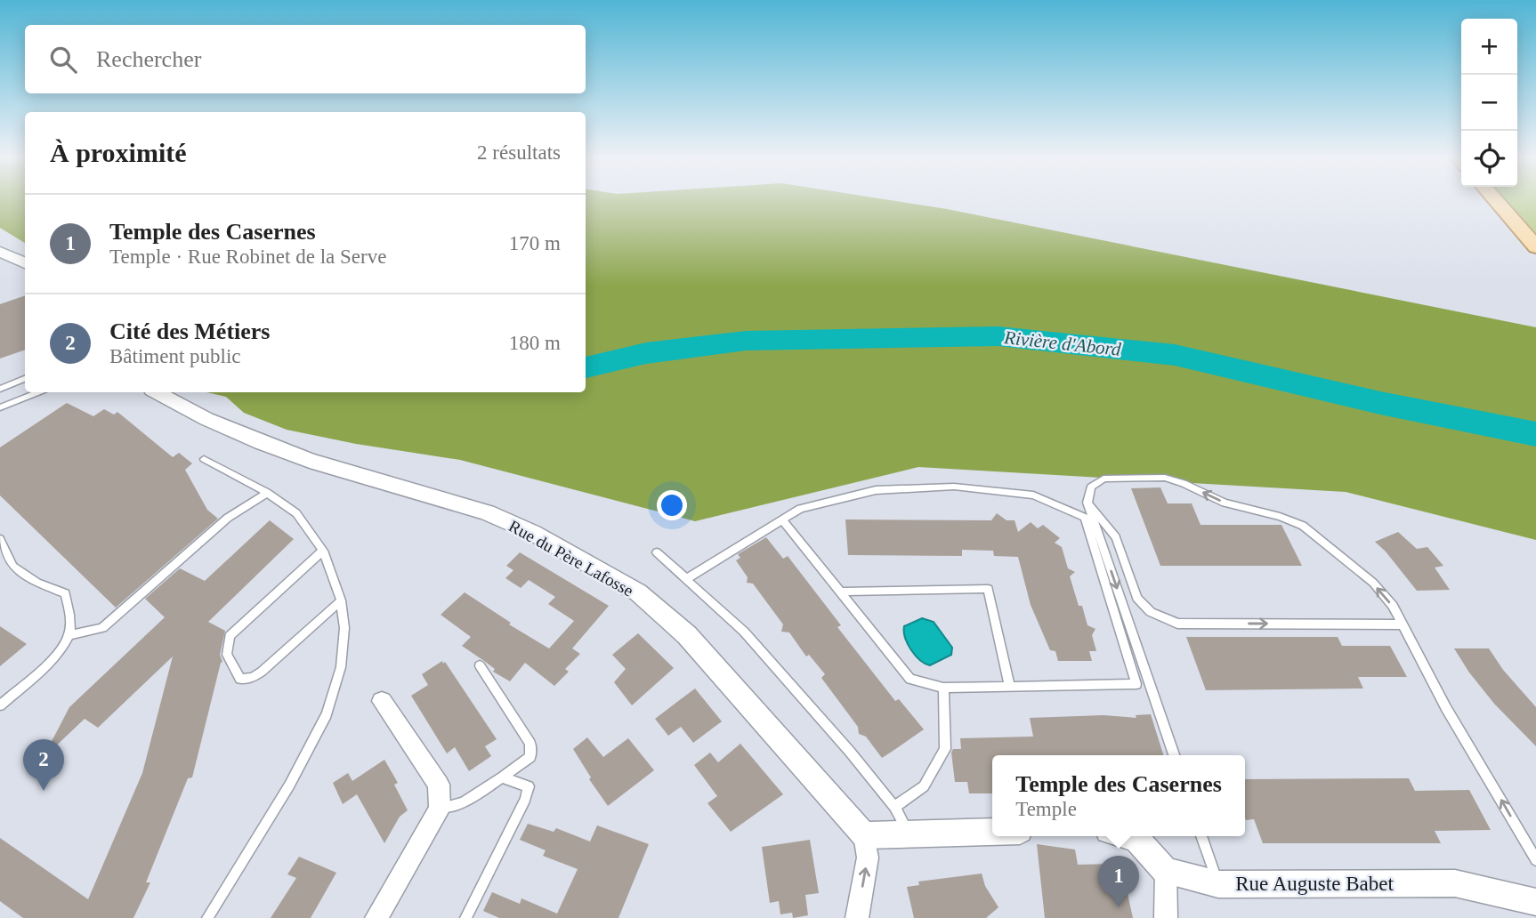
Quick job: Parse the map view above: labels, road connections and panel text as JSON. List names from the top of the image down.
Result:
{
  "streets": {
    "street": ["Rue du Père Lafosse", "Rue Auguste Babet"]
  },
  "water": ["Rivière d'Abord"],
  "page": {
    "map_buttons": ["+", "−"],
    "search": "Rechercher",
    "heading": ["À proximité", "2 résultats"],
    "list": [
      {
        "mark": "1",
        "name": "Temple des Casernes",
        "note": "Temple · Rue Robinet de la Serve",
        "value": "170 m"
      },
      {
        "mark": "2",
        "name": "Cité des Métiers",
        "note": "Bâtiment public",
        "value": "180 m"
      }
    ],
    "pins": ["2", "1"],
    "popup": ["Temple des Casernes", "Temple"]
  }
}
